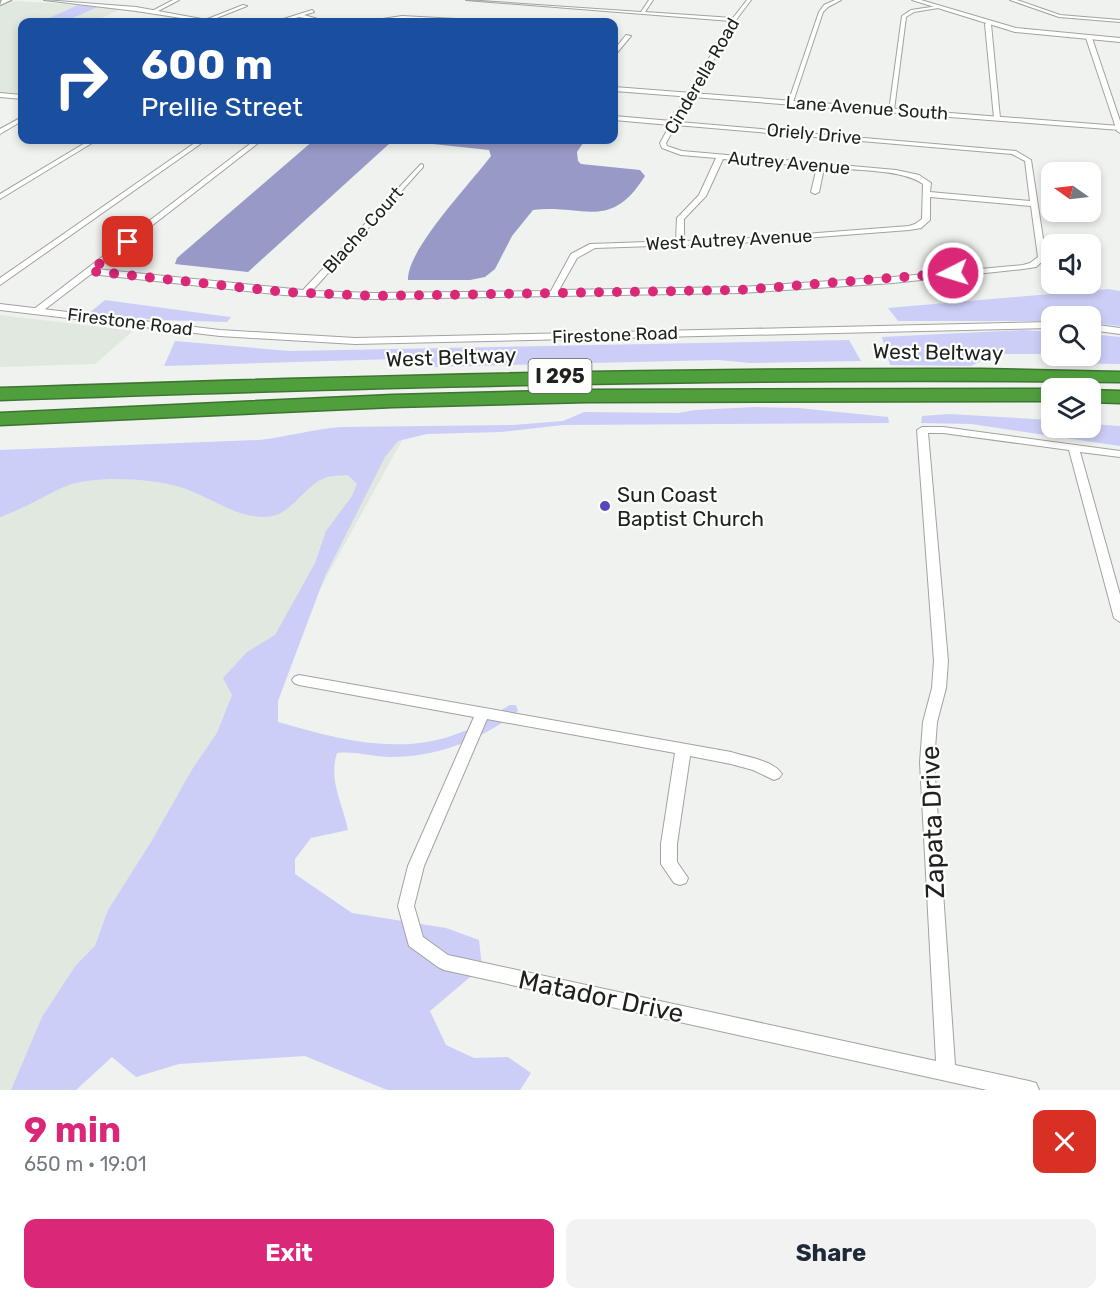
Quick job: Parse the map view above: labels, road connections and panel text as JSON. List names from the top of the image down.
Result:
{
  "streets": {
    "highway": ["West Beltway", "I 295"],
    "street": [
      "Cinderella Road",
      "Lane Avenue South",
      "Oriely Drive",
      "Autrey Avenue",
      "Blache Court",
      "West Autrey Avenue",
      "Firestone Road",
      "Zapata Drive",
      "Matador Drive"
    ]
  },
  "crossings": [
    ["Cinderella Road", "Lane Avenue South"],
    ["Cinderella Road", "Oriely Drive"],
    ["Cinderella Road", "Autrey Avenue"],
    ["Autrey Avenue", "West Autrey Avenue"],
    ["Zapata Drive", "Matador Drive"]
  ],
  "places": ["Sun Coast Baptist Church"],
  "north": "left",
  "page": {
    "turn": ["600 m", "Prellie Street"],
    "heading": ["9 min", "650 m · 19:01"],
    "buttons": ["Exit", "Share"]
  }
}
